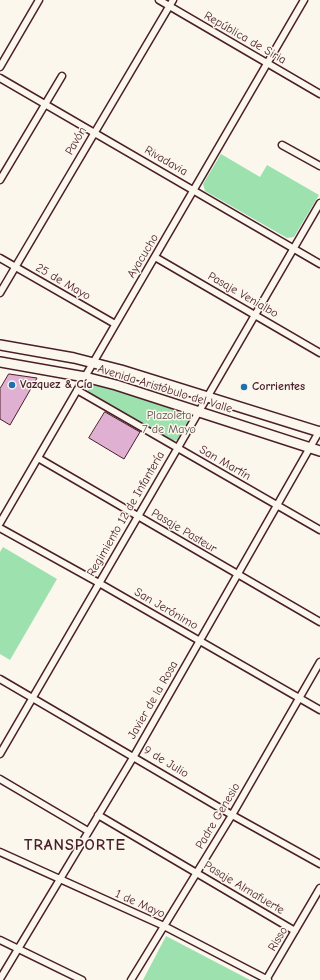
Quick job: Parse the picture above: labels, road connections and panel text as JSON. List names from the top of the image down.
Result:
{
  "streets": {
    "main road": ["Avenida Aristóbulo del Valle"],
    "street": [
      "República de Siria",
      "Pavón",
      "Rivadavia",
      "Ayacucho",
      "25 de Mayo",
      "Pasaje Venialbo",
      "San Martín",
      "Regimiento 12 de Infantería",
      "Pasaje Pasteur",
      "San Jerónimo",
      "Javier de la Rosa",
      "9 de Julio",
      "Padre Genesio",
      "Pasaje Almafuerte",
      "1 de Mayo",
      "Risso"
    ]
  },
  "crossings": [
    ["República de Siria", "Pavón"],
    ["República de Siria", "Ayacucho"],
    ["Pavón", "Rivadavia"],
    ["Pavón", "25 de Mayo"],
    ["Rivadavia", "Ayacucho"],
    ["Rivadavia", "Regimiento 12 de Infantería"],
    ["Ayacucho", "25 de Mayo"],
    ["Ayacucho", "Pasaje Venialbo"],
    ["Ayacucho", "Avenida Aristóbulo del Valle"],
    ["Ayacucho", "San Martín"],
    ["Ayacucho", "Pasaje Pasteur"],
    ["Pasaje Venialbo", "Regimiento 12 de Infantería"],
    ["Avenida Aristóbulo del Valle", "Regimiento 12 de Infantería"],
    ["Avenida Aristóbulo del Valle", "Javier de la Rosa"],
    ["San Martín", "Regimiento 12 de Infantería"],
    ["San Martín", "Javier de la Rosa"],
    ["Regimiento 12 de Infantería", "Pasaje Pasteur"],
    ["Regimiento 12 de Infantería", "San Jerónimo"],
    ["Regimiento 12 de Infantería", "9 de Julio"],
    ["Pasaje Pasteur", "Javier de la Rosa"],
    ["San Jerónimo", "Javier de la Rosa"],
    ["San Jerónimo", "Padre Genesio"],
    ["Javier de la Rosa", "9 de Julio"],
    ["Javier de la Rosa", "Pasaje Almafuerte"],
    ["Javier de la Rosa", "1 de Mayo"],
    ["9 de Julio", "Padre Genesio"],
    ["Padre Genesio", "Pasaje Almafuerte"],
    ["Padre Genesio", "1 de Mayo"],
    ["Pasaje Almafuerte", "Risso"],
    ["1 de Mayo", "Risso"]
  ],
  "districts": ["TRANSPORTE"],
  "parks": ["Plazoleta 7 de Mayo"],
  "places": ["Vazquez & Cía", "Corrientes"]
}
